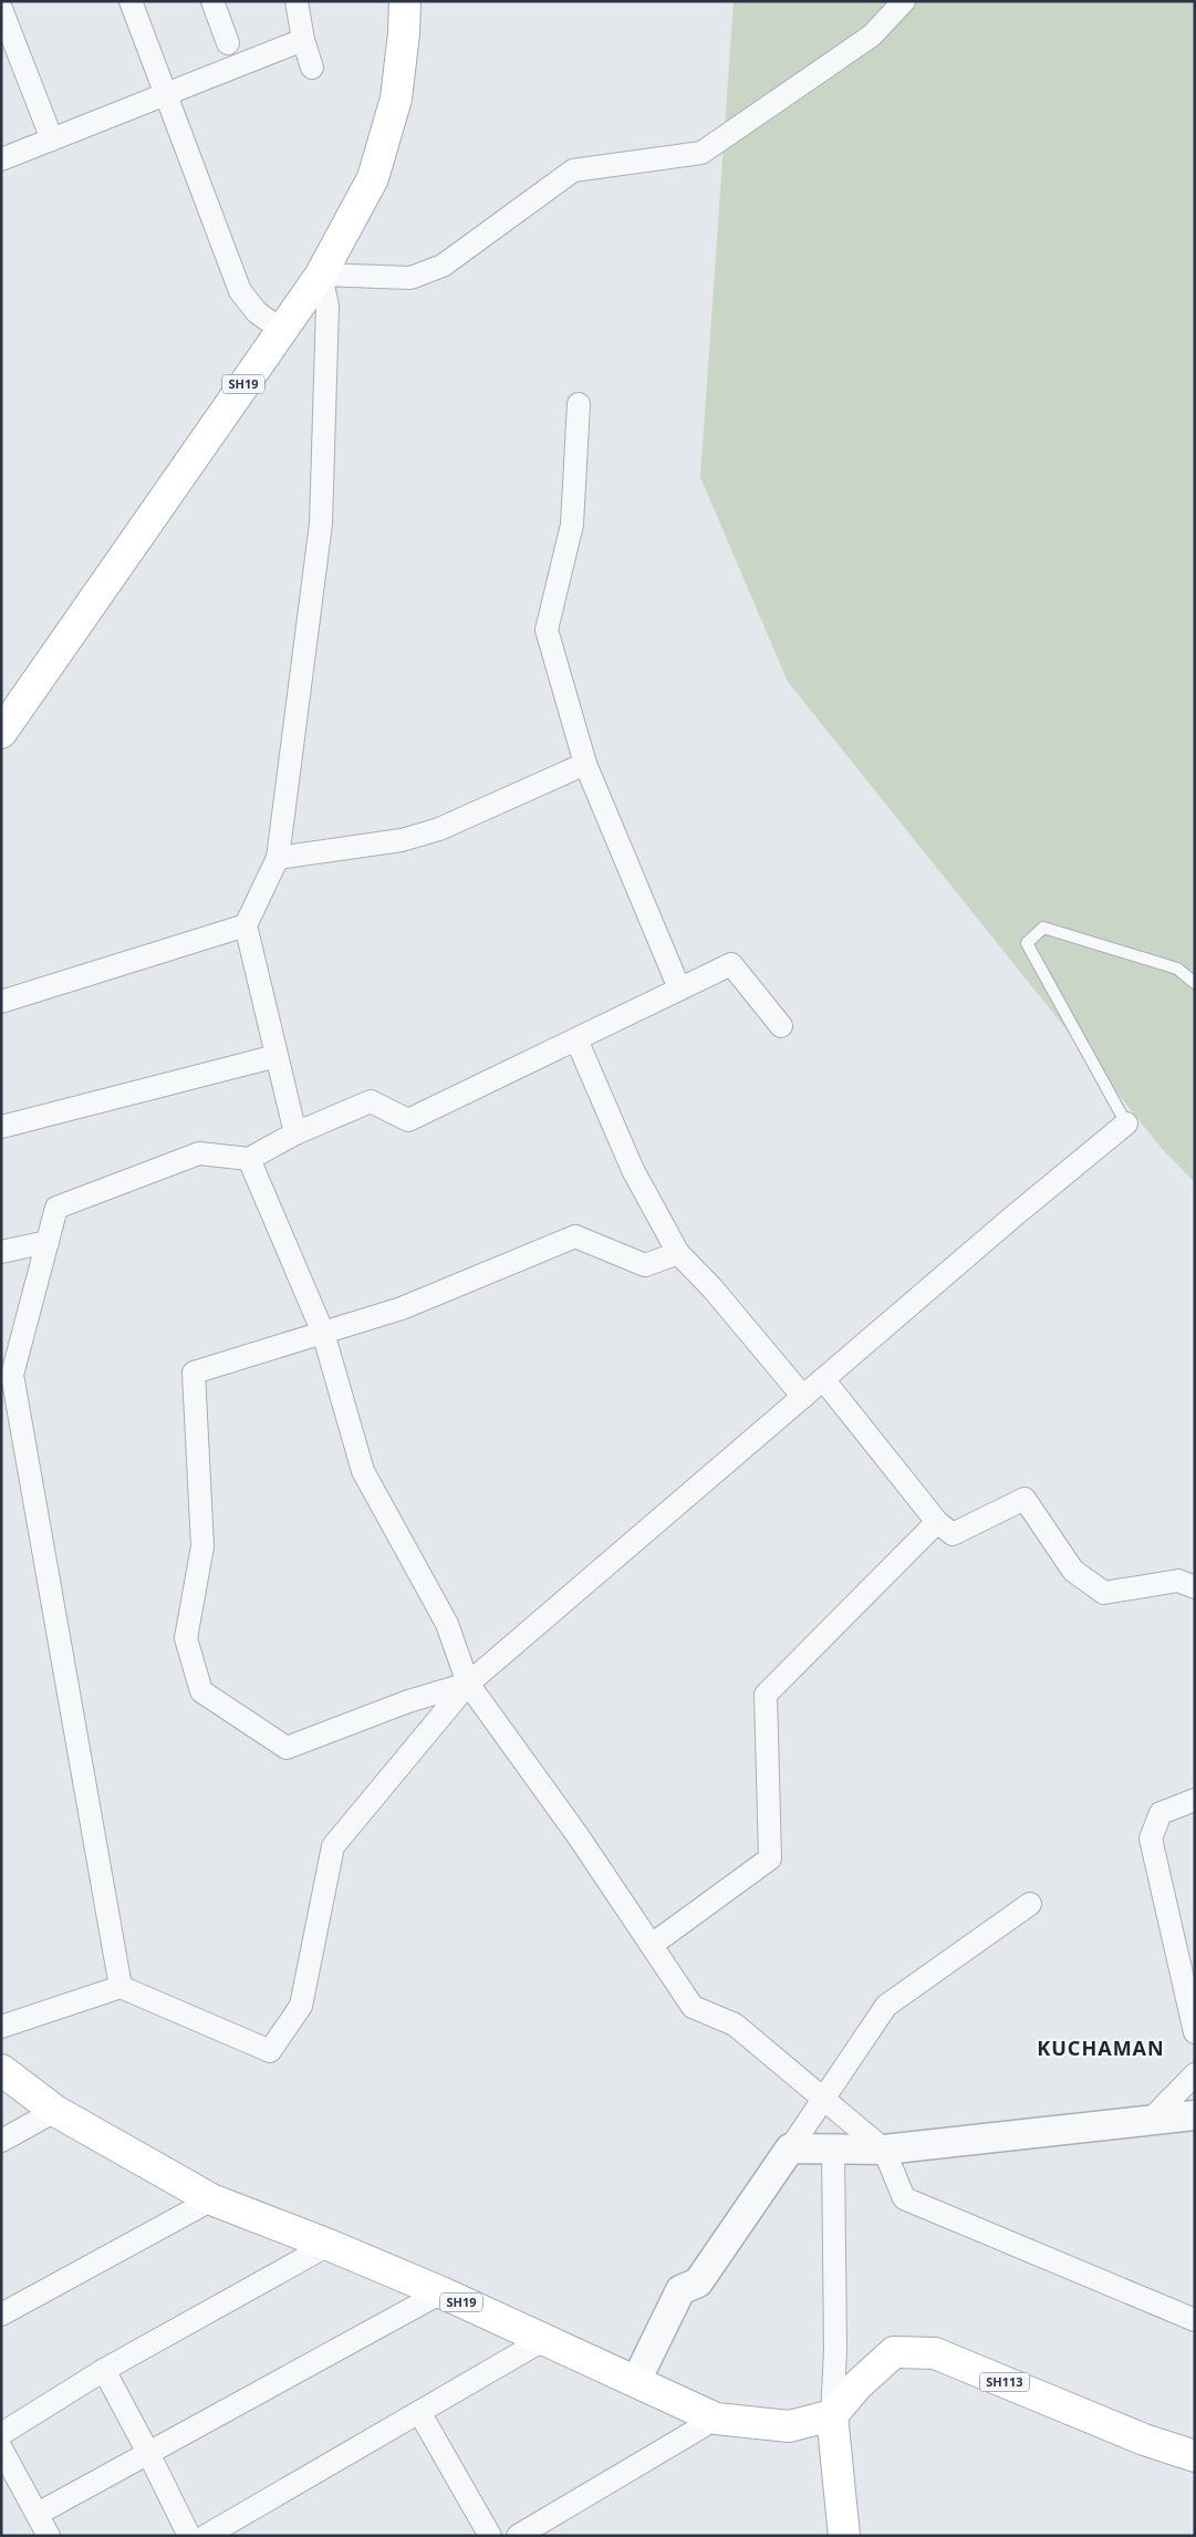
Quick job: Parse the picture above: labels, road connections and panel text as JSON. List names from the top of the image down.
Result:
{
  "streets": {
    "main road": ["SH19", "SH113"]
  },
  "crossings": [
    ["SH19", "SH113"]
  ],
  "districts": ["KUCHAMAN"]
}
